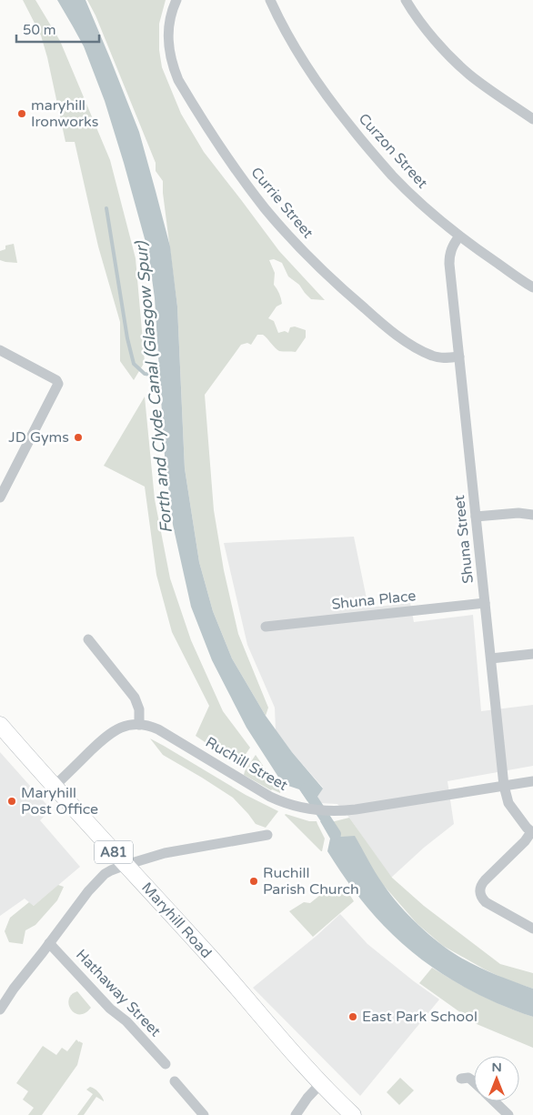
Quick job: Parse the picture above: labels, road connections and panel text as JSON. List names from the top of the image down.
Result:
{
  "streets": {
    "main road": ["A81", "Maryhill Road"],
    "street": [
      "Curzon Street",
      "Currie Street",
      "Shuna Street",
      "Shuna Place",
      "Ruchill Street",
      "Hathaway Street"
    ]
  },
  "crossings": [
    ["Curzon Street", "Shuna Street"],
    ["Currie Street", "Shuna Street"],
    ["Shuna Street", "Shuna Place"],
    ["Shuna Street", "Ruchill Street"]
  ],
  "water": ["Forth and Clyde Canal (Glasgow Spur)"],
  "places": [
    "maryhill Ironworks",
    "JD Gyms",
    "Maryhill Post Office",
    "Ruchill Parish Church",
    "East Park School"
  ],
  "scale_bar": "50 m",
  "north": "top"
}
